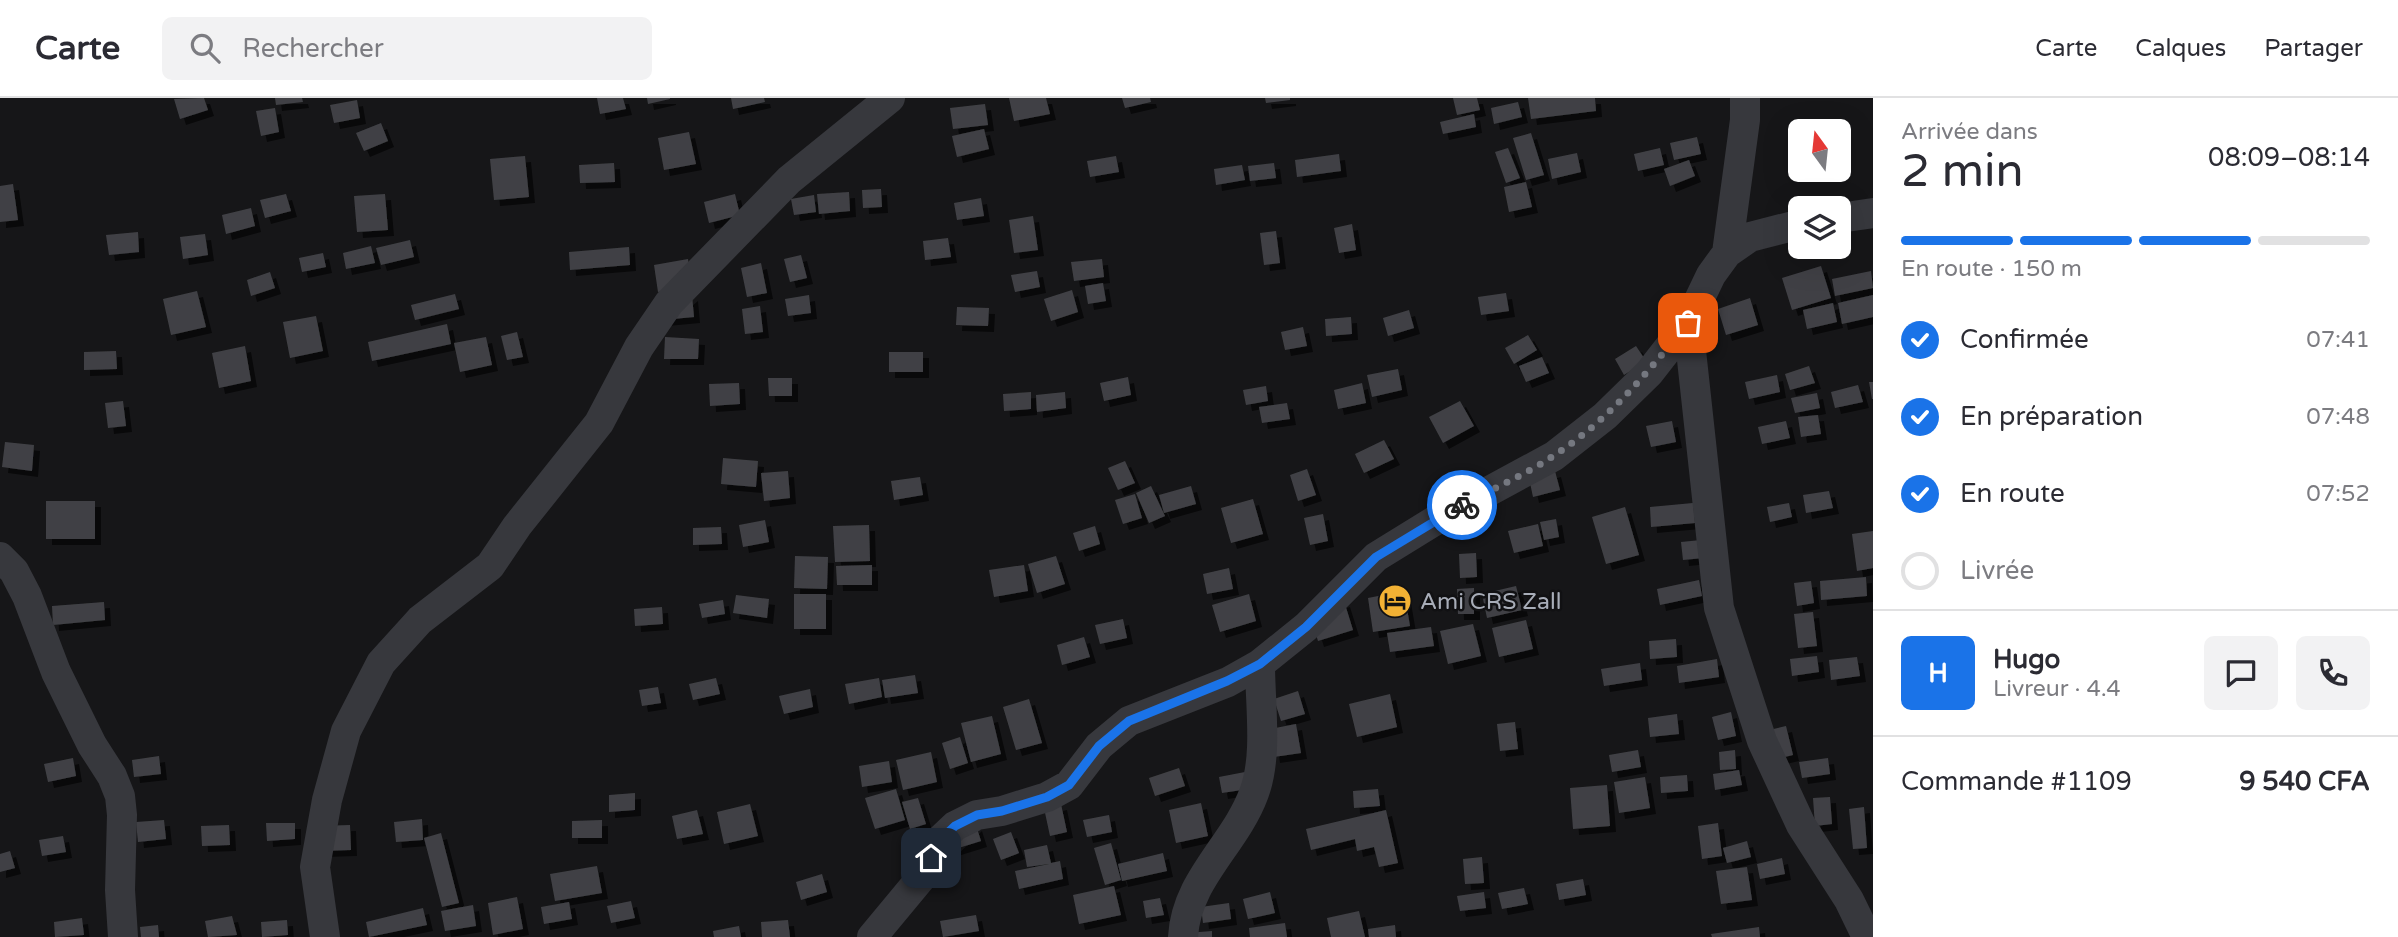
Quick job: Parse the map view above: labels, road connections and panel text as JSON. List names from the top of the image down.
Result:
{
  "places": {
    "hotel": ["Ami CRS Zall"]
  },
  "north": "top",
  "page": {
    "header": "Carte",
    "search": "Rechercher",
    "nav": ["Carte", "Calques", "Partager"],
    "heading": ["2 min", "Arrivée dans", "08:09–08:14"],
    "panel": [
      "Hugo",
      "Livreur · 4.4",
      "Commande #1109",
      "9 540 CFA"
    ],
    "bar": "En route · 150 m",
    "list": [
      ["Confirmée", "07:41"],
      ["En préparation", "07:48"],
      ["En route", "07:52"],
      "Livrée"
    ],
    "round": "H"
  }
}
